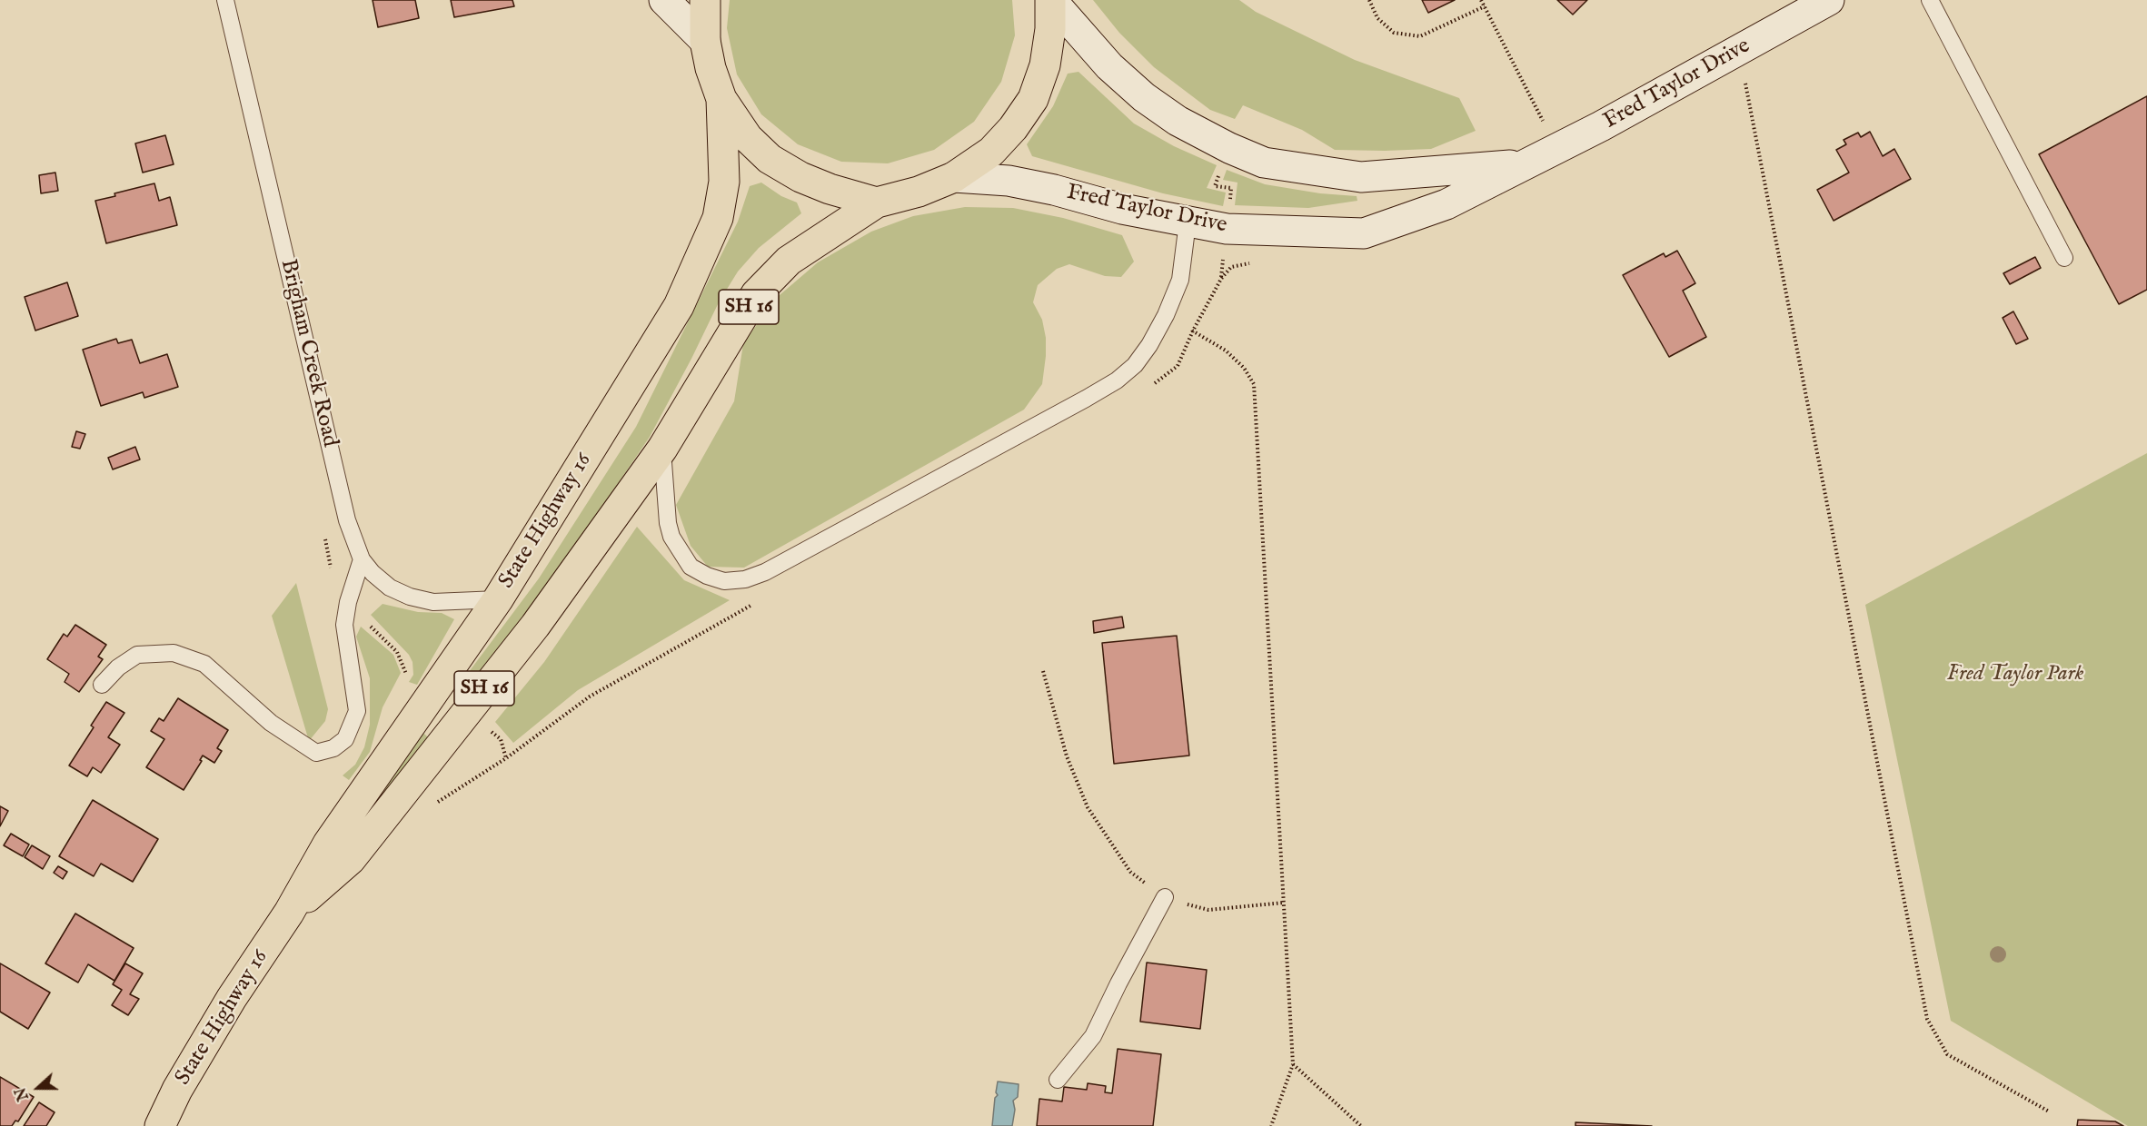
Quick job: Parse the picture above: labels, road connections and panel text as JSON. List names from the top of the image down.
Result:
{
  "streets": {
    "main road": ["Fred Taylor Drive", "SH 16", "State Highway 16"],
    "lane": ["Brigham Creek Road"]
  },
  "crossings": [
    ["Fred Taylor Drive", "SH 16"],
    ["SH 16", "State Highway 16"],
    ["Brigham Creek Road", "State Highway 16"]
  ],
  "parks": ["Fred Taylor Park"],
  "north": "left"
}
